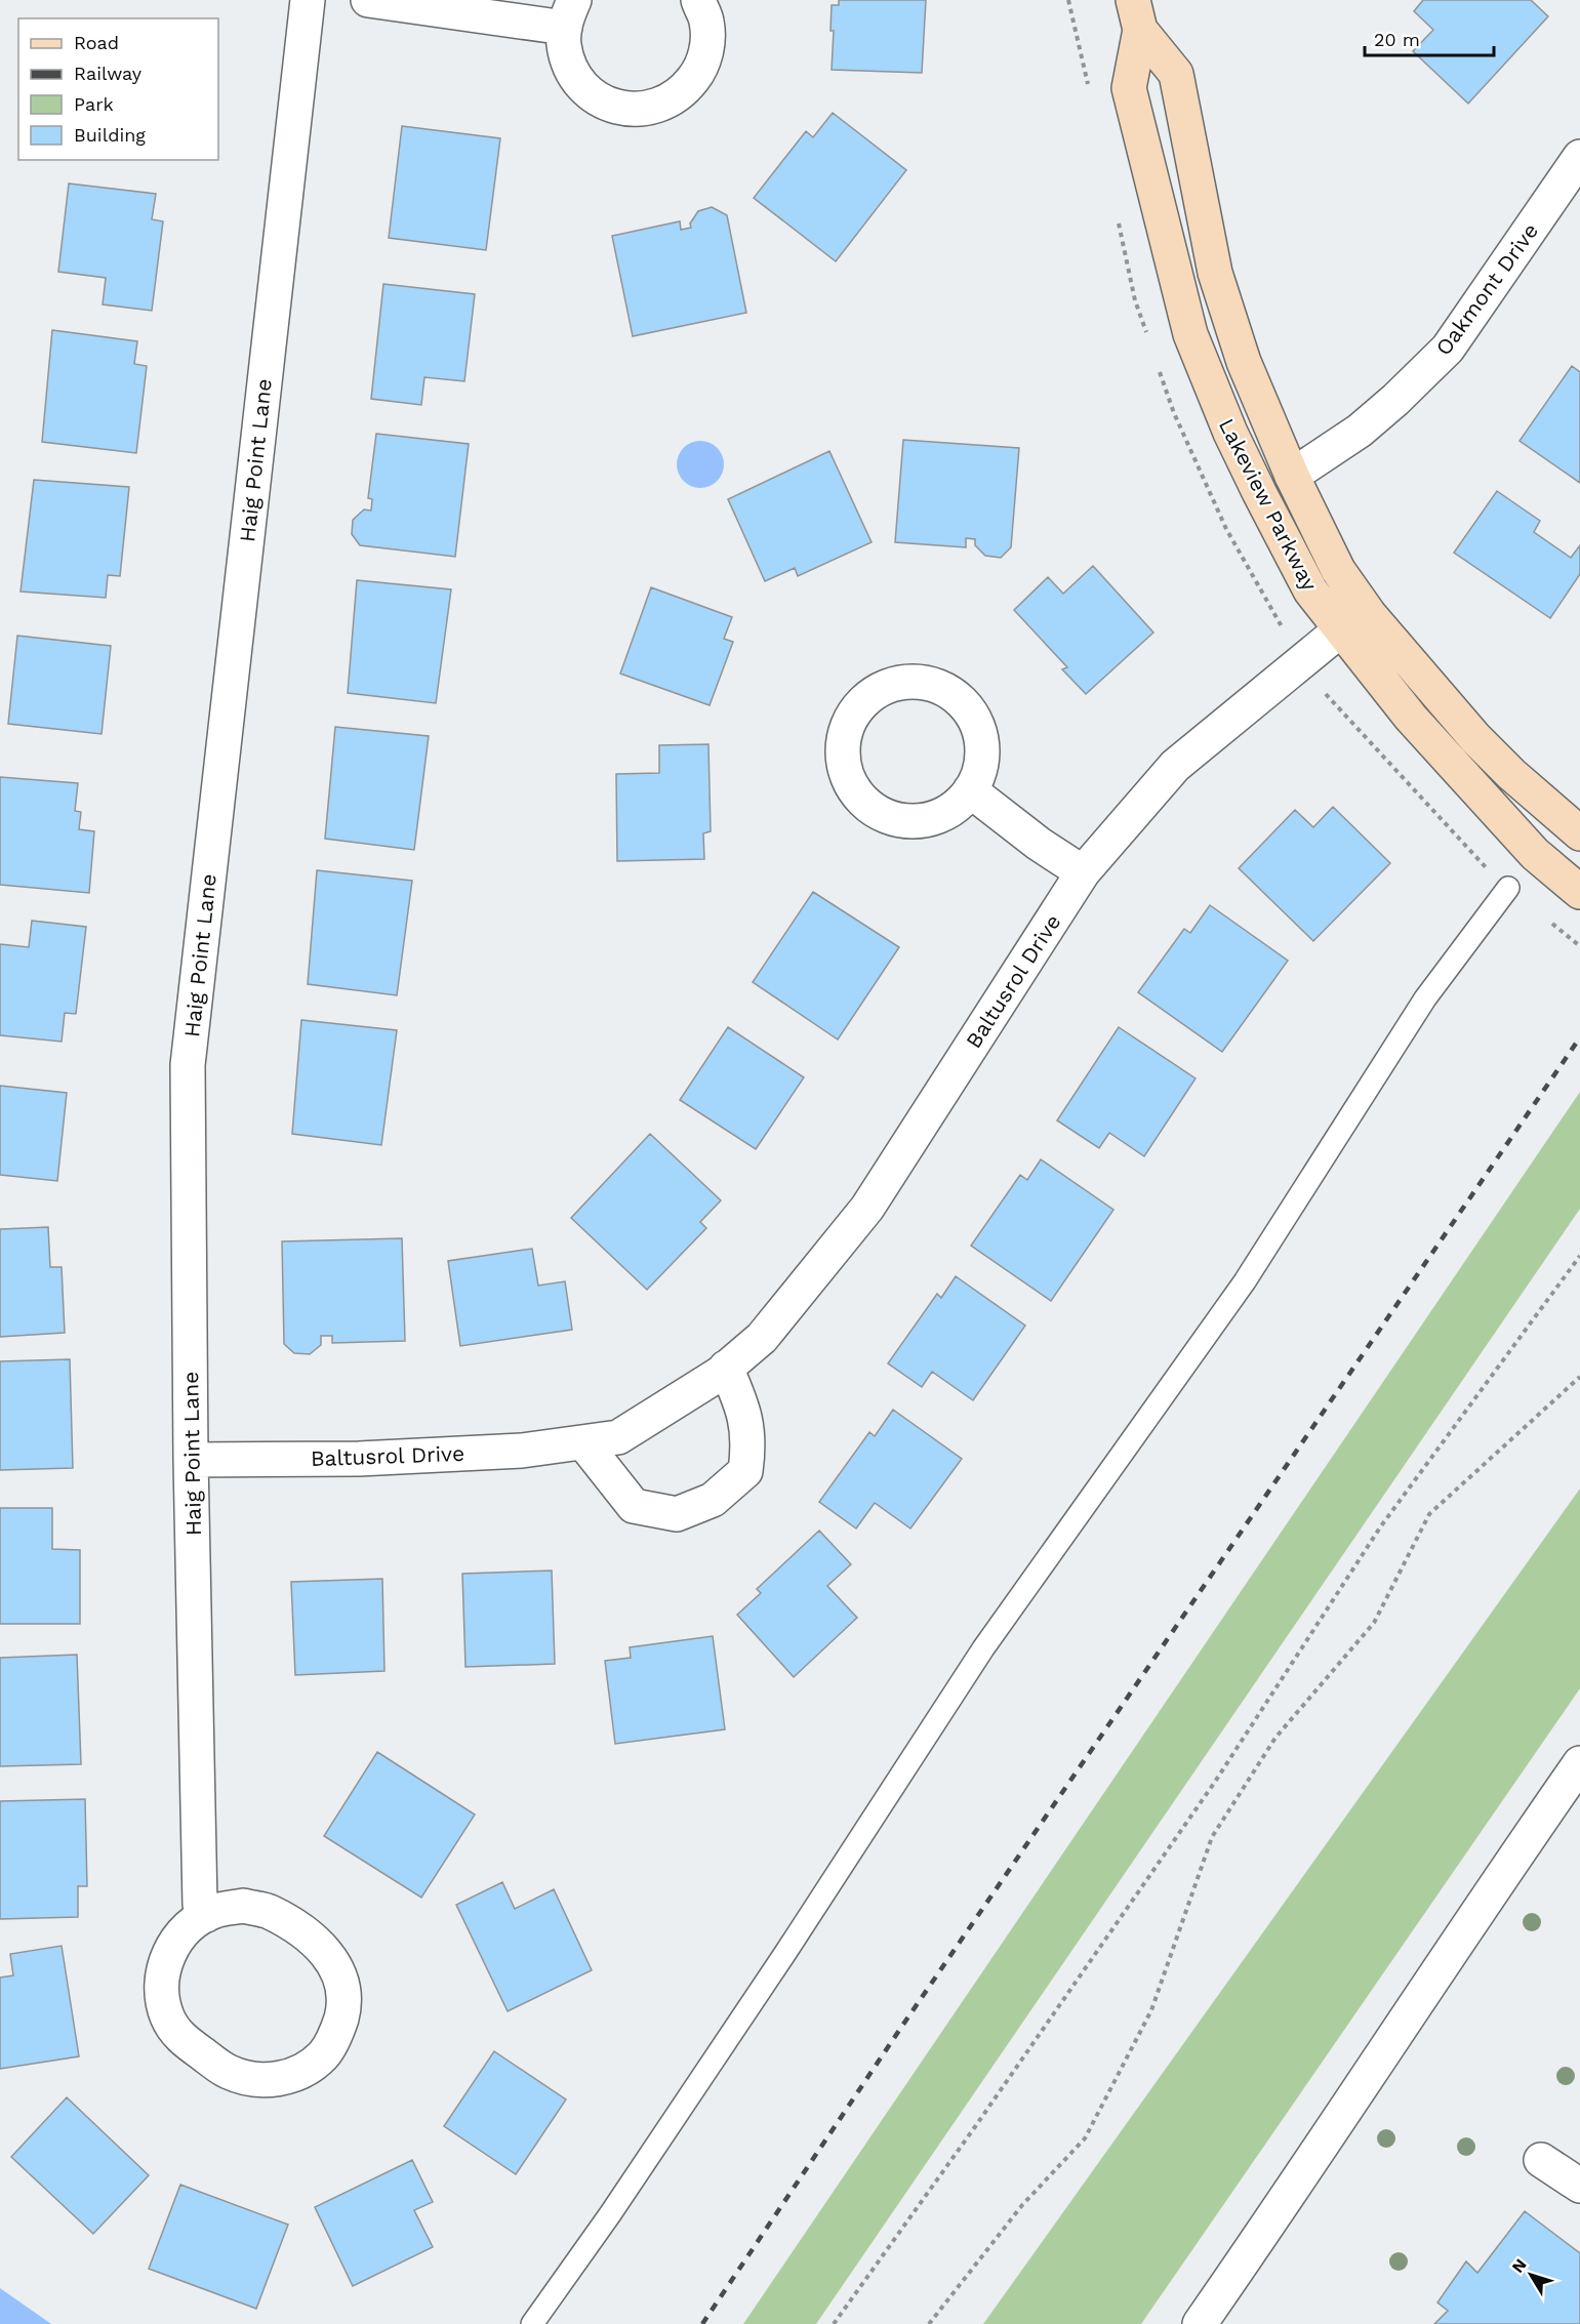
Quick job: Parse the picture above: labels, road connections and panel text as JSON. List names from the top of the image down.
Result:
{
  "streets": {
    "street": [
      "Oakmont Drive",
      "Haig Point Lane",
      "Lakeview Parkway",
      "Baltusrol Drive"
    ]
  },
  "crossings": [
    ["Oakmont Drive", "Lakeview Parkway"],
    ["Haig Point Lane", "Baltusrol Drive"],
    ["Lakeview Parkway", "Baltusrol Drive"]
  ],
  "legend": [
    "Road",
    "Railway",
    "Park",
    "Building"
  ],
  "scale_bar": "20 m",
  "north": "top left"
}
